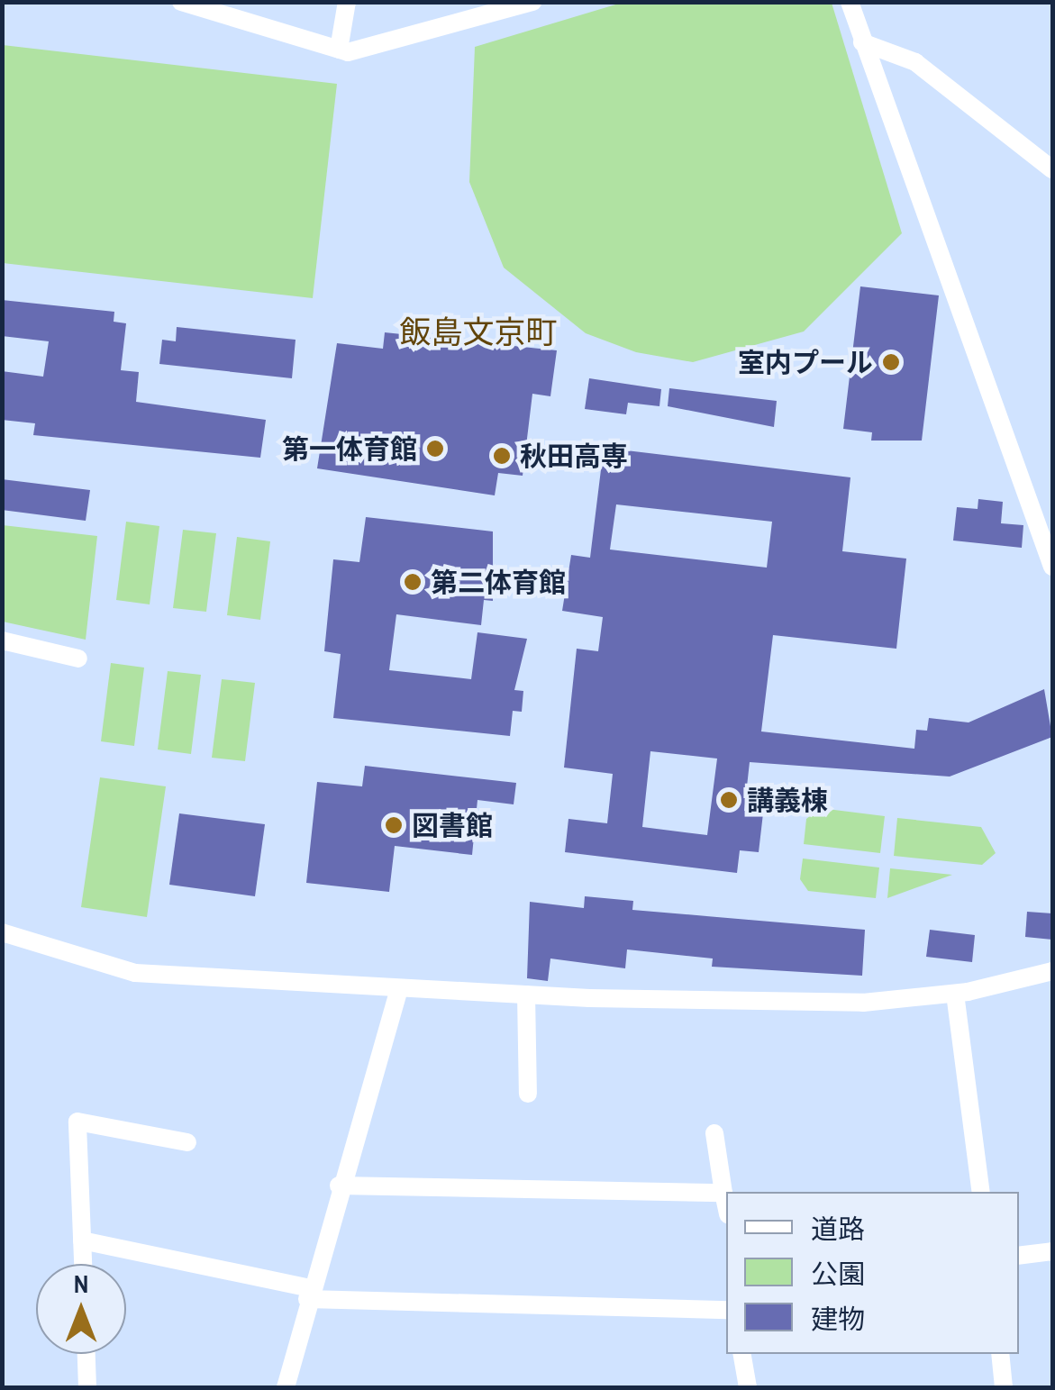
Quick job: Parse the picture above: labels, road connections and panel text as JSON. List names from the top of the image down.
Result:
{
  "districts": ["飯島文京町"],
  "places": [
    "室内プール",
    "第一体育館",
    "秋田高専",
    "第二体育館",
    "講義棟",
    "図書館"
  ],
  "legend": ["道路", "公園", "建物"],
  "north": "top"
}
